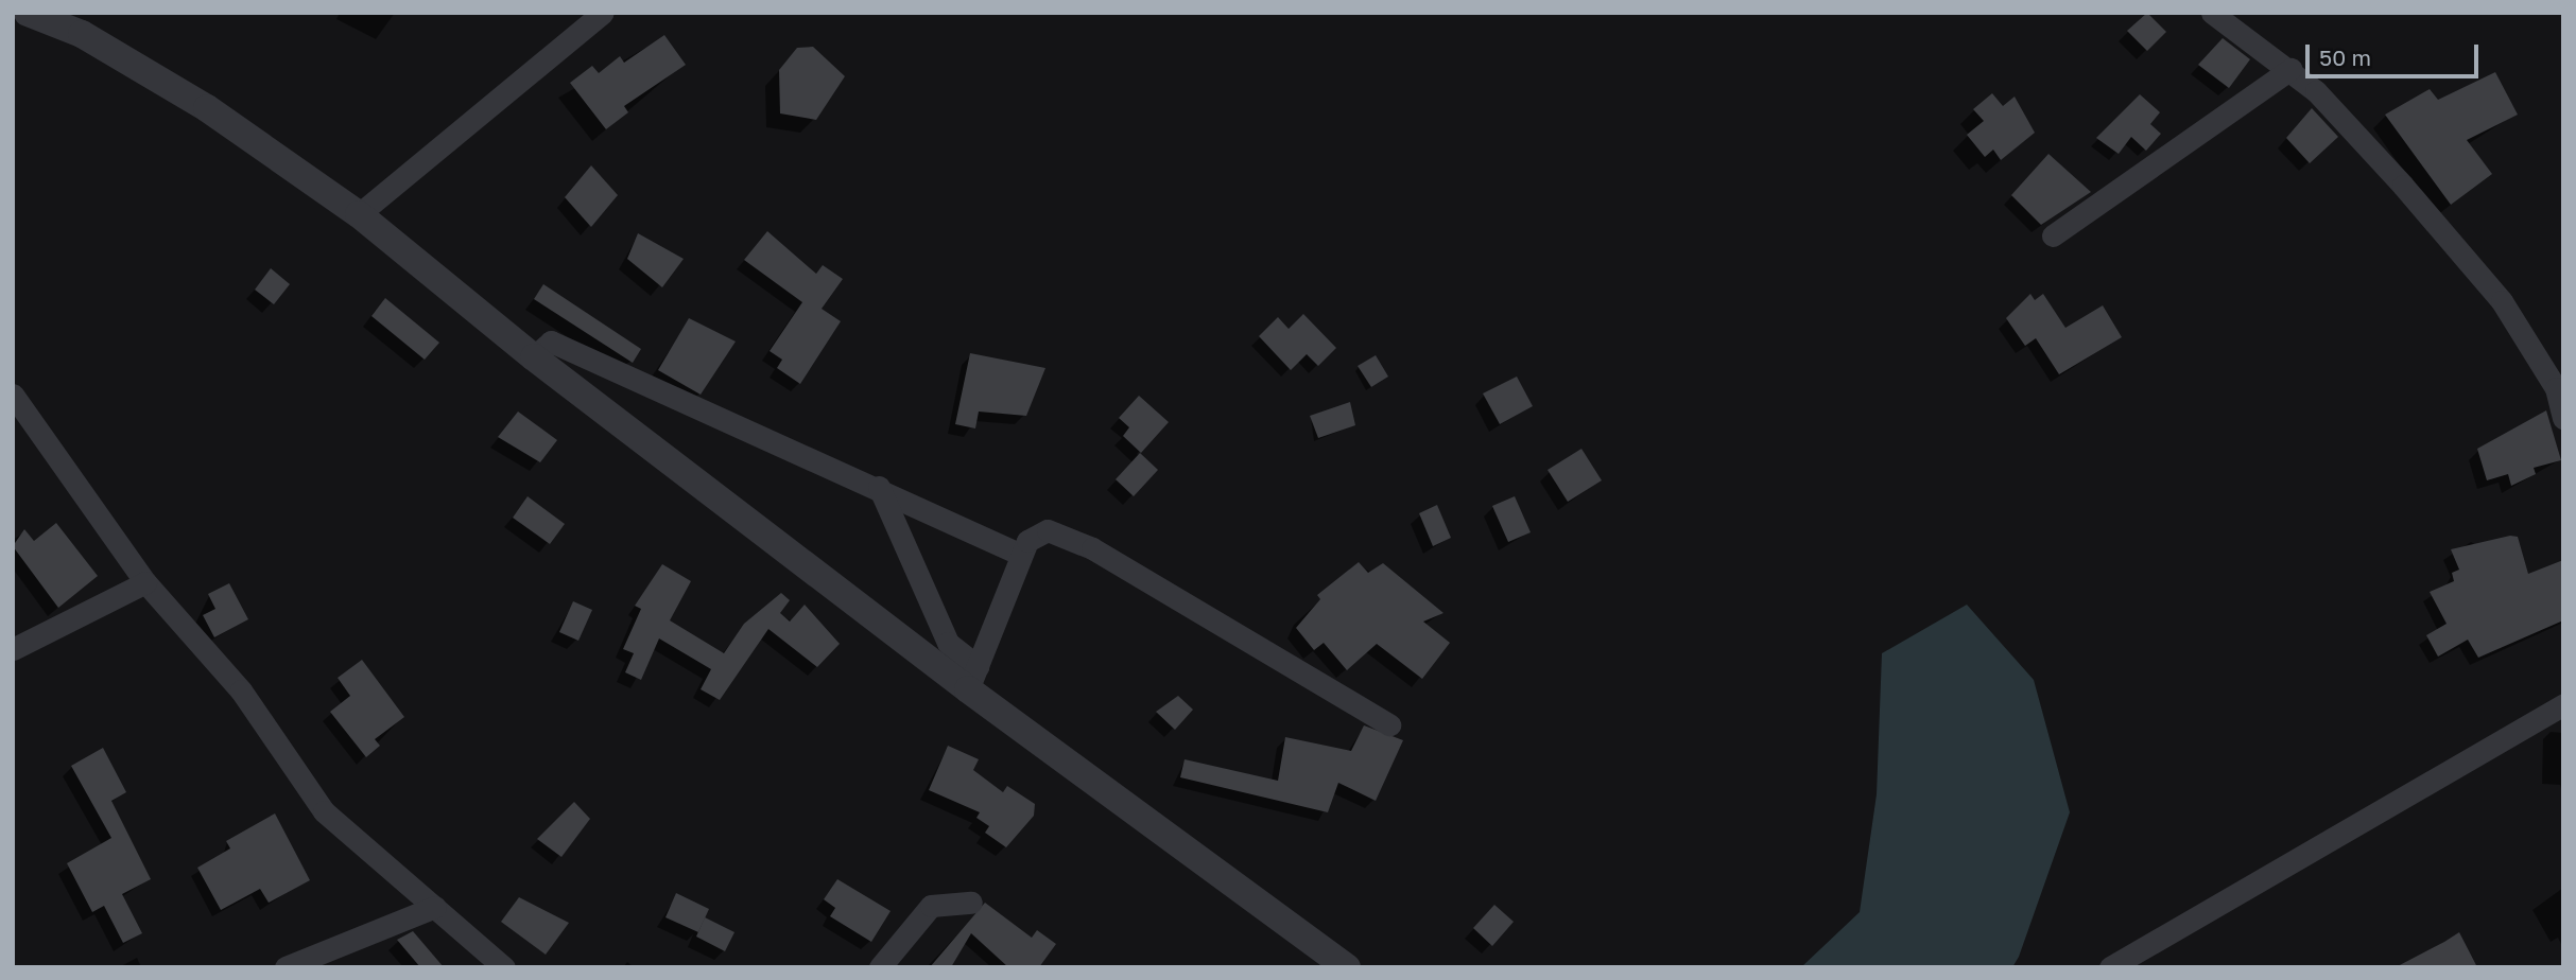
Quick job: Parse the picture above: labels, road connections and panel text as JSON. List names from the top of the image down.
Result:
{
  "scale_bar": "50 m"
}
